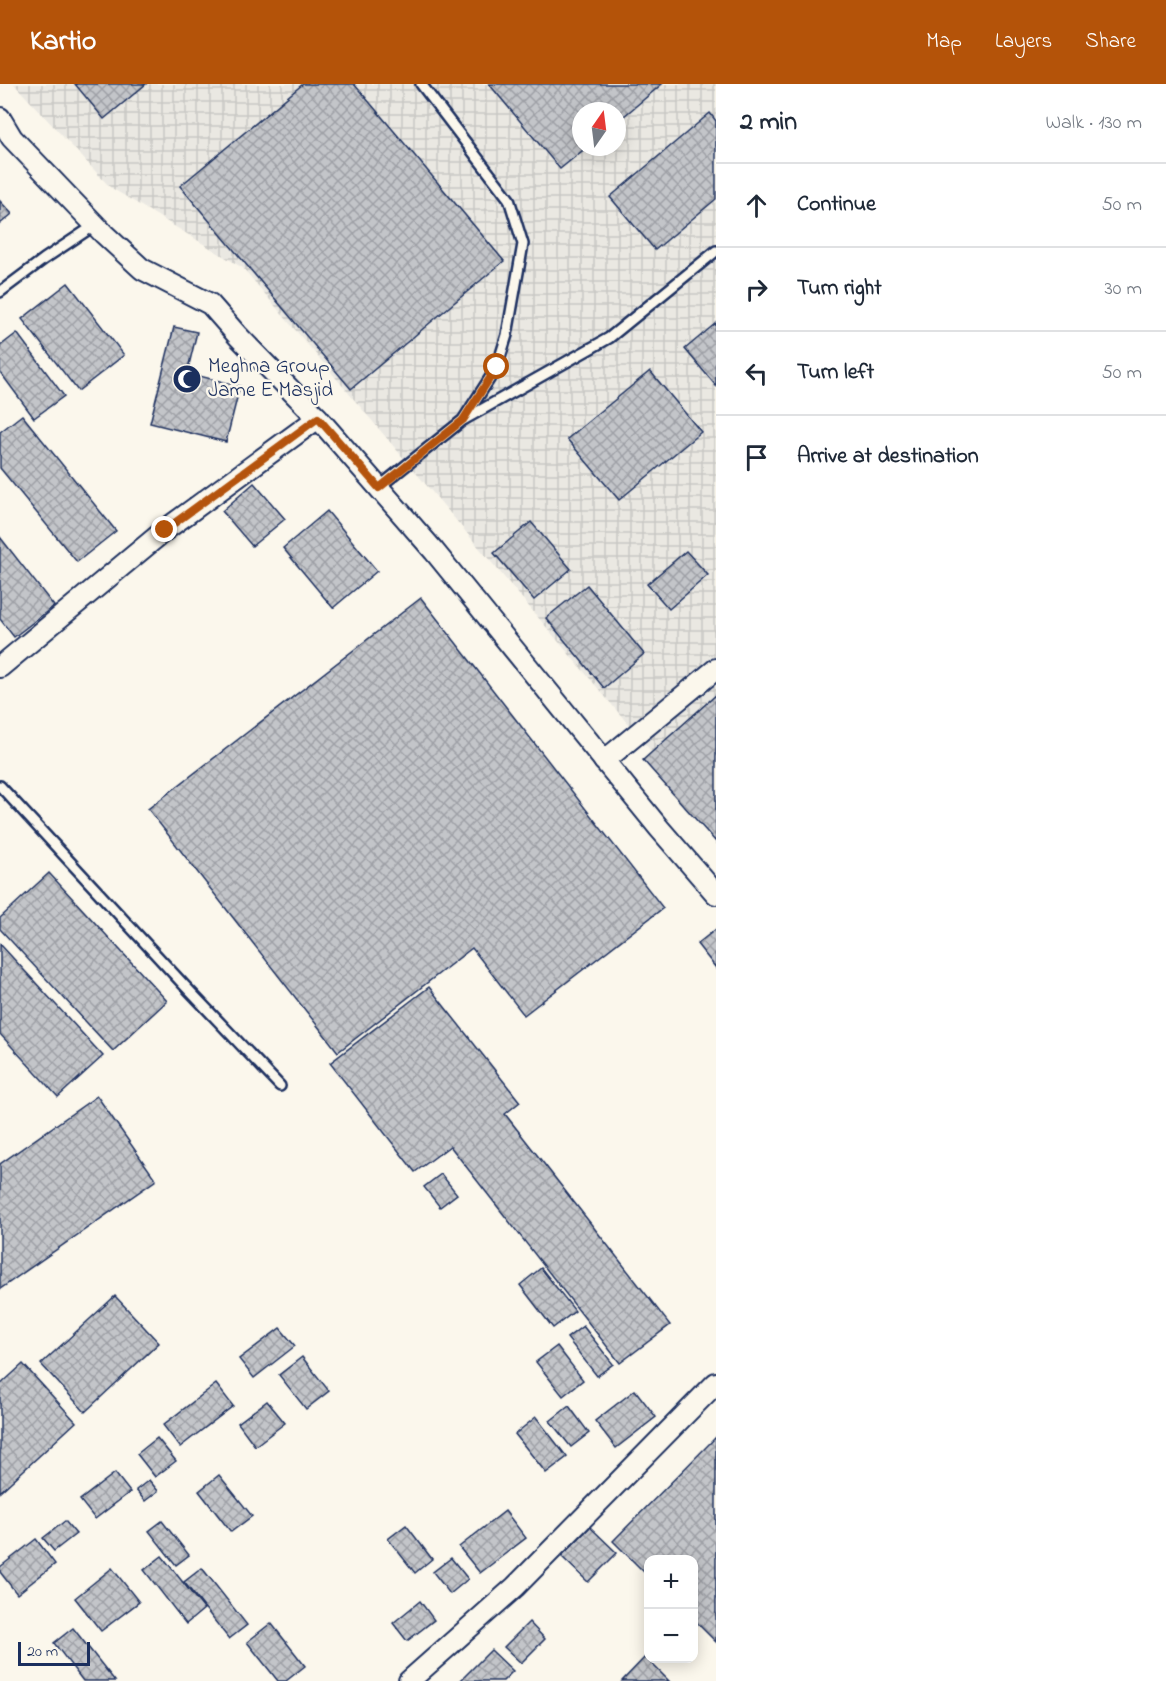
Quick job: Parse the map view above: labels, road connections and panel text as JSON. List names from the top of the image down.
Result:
{
  "places": {
    "mosque": ["Meghna Group Jame E Masjid"]
  },
  "scale_bar": "20 m",
  "north": "top",
  "page": {
    "header": "Kartio",
    "nav": ["Map", "Layers", "Share"],
    "heading": ["2 min", "Walk · 130 m"],
    "list": [
      ["Continue", "50 m"],
      ["Turn right", "30 m"],
      ["Turn left", "50 m"],
      "Arrive at destination"
    ],
    "map_buttons": ["+", "−"],
    "scale": "20 m"
  }
}
